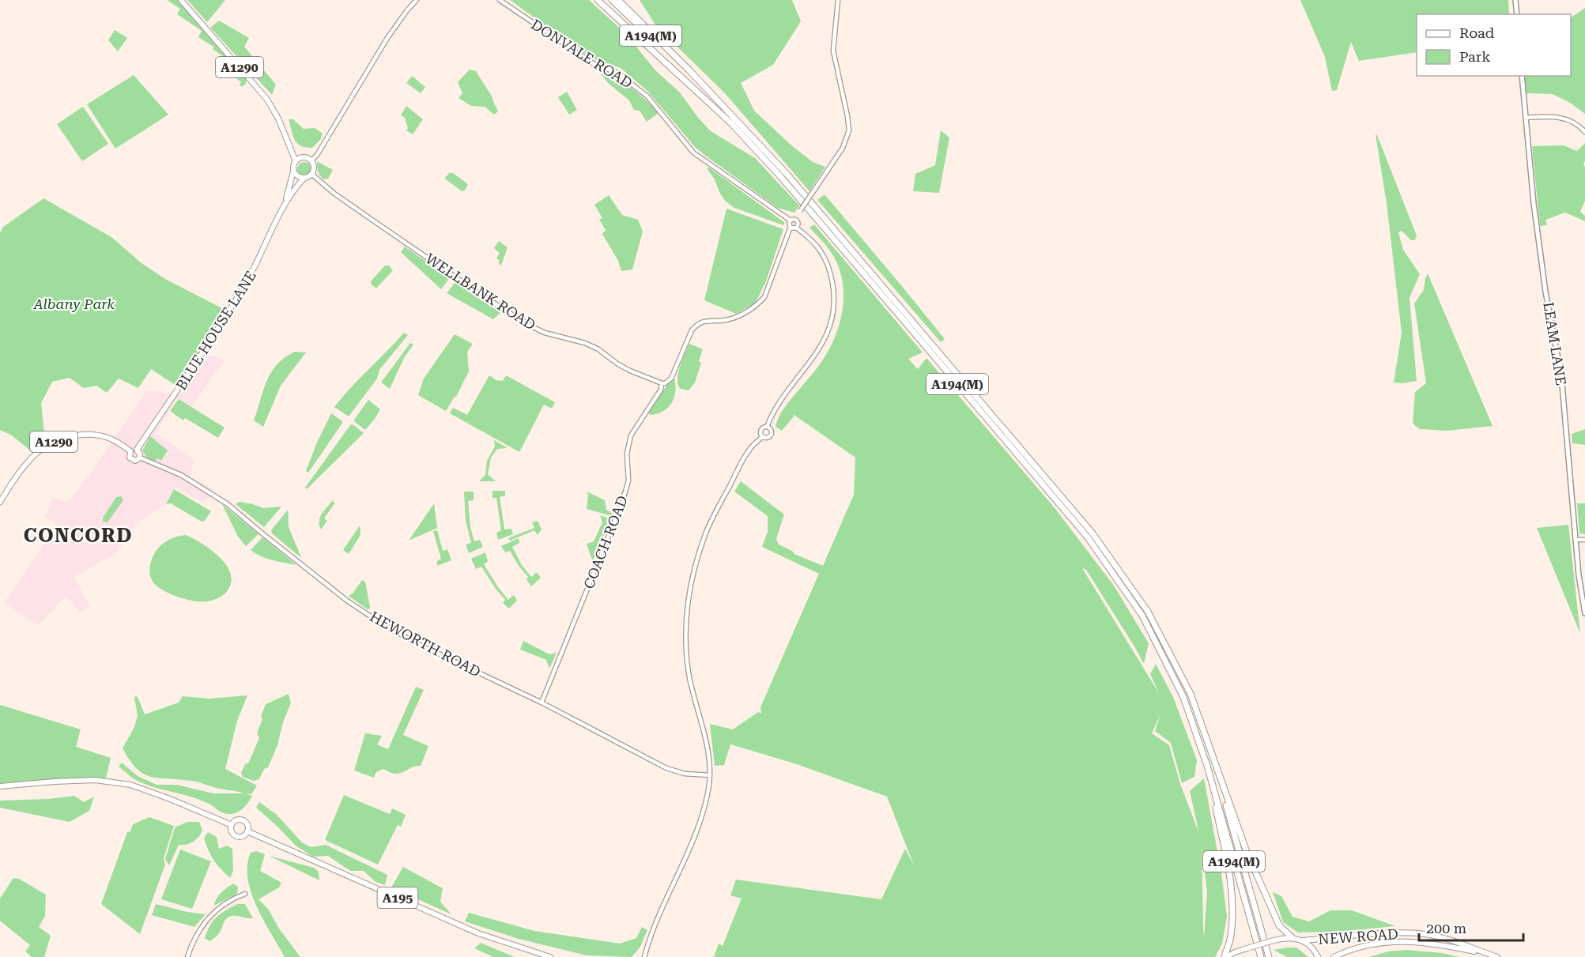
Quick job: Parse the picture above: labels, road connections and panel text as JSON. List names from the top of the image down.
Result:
{
  "streets": {
    "highway": ["A194(M)"],
    "main road": [
      "A1290",
      "BLUE HOUSE LANE",
      "LEAM LANE",
      "A195",
      "NEW ROAD"
    ],
    "street": [
      "DONVALE ROAD",
      "WELLBANK ROAD",
      "COACH ROAD",
      "HEWORTH ROAD"
    ]
  },
  "crossings": [
    ["A1290", "WELLBANK ROAD"],
    ["A1290", "BLUE HOUSE LANE"],
    ["A1290", "HEWORTH ROAD"],
    ["WELLBANK ROAD", "COACH ROAD"],
    ["BLUE HOUSE LANE", "HEWORTH ROAD"],
    ["COACH ROAD", "HEWORTH ROAD"]
  ],
  "districts": ["CONCORD"],
  "parks": ["Albany Park"],
  "legend": ["Road", "Park"],
  "scale_bar": "200 m"
}
